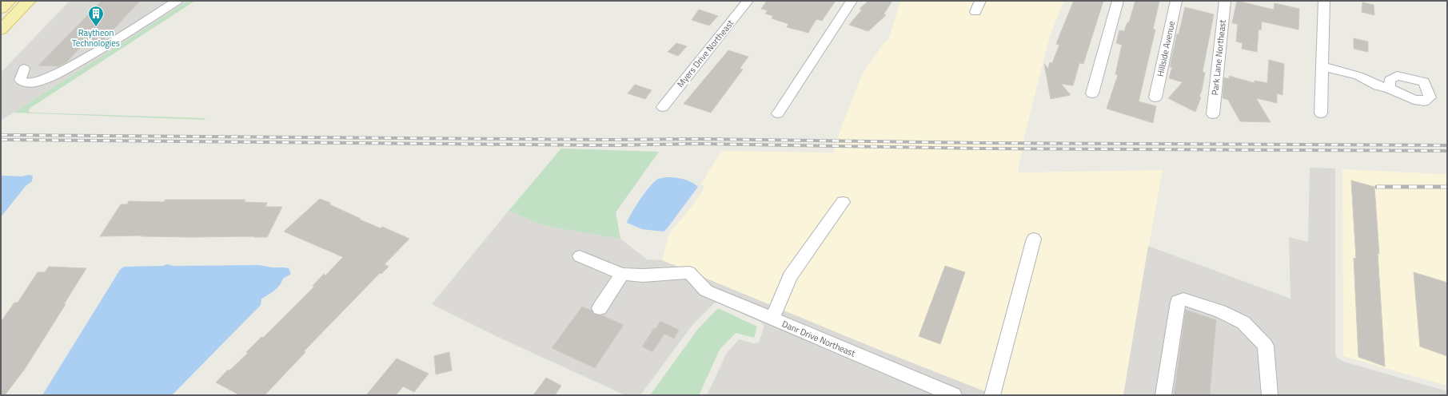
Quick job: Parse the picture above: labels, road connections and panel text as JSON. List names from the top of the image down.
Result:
{
  "streets": {
    "street": [
      "Hillside Avenue",
      "Myers Drive Northeast",
      "Park Lane Northeast",
      "Danr Drive Northeast"
    ]
  },
  "places": {
    "building": ["Raytheon Technologies"]
  }
}
